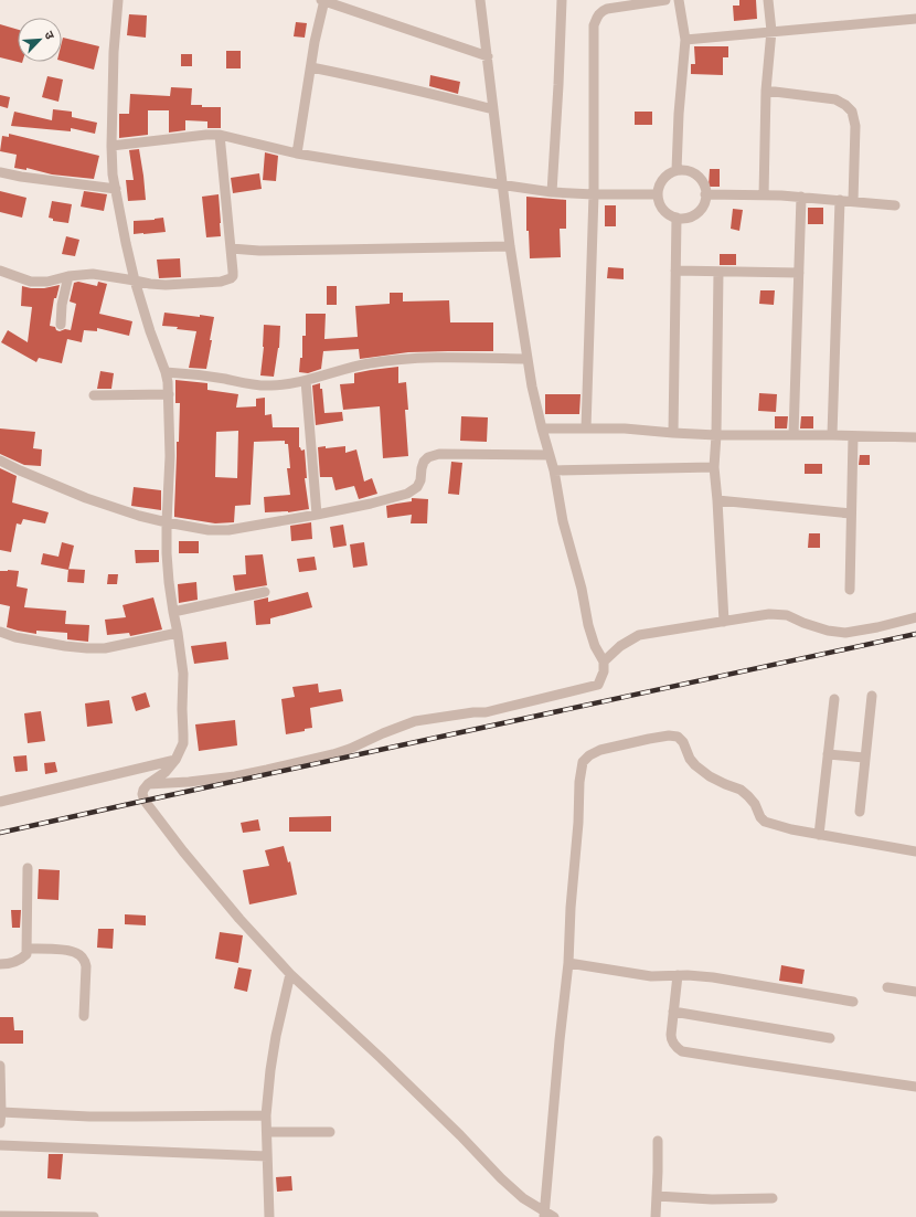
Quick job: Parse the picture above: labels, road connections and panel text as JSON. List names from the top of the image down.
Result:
{
  "north": "top right"
}
